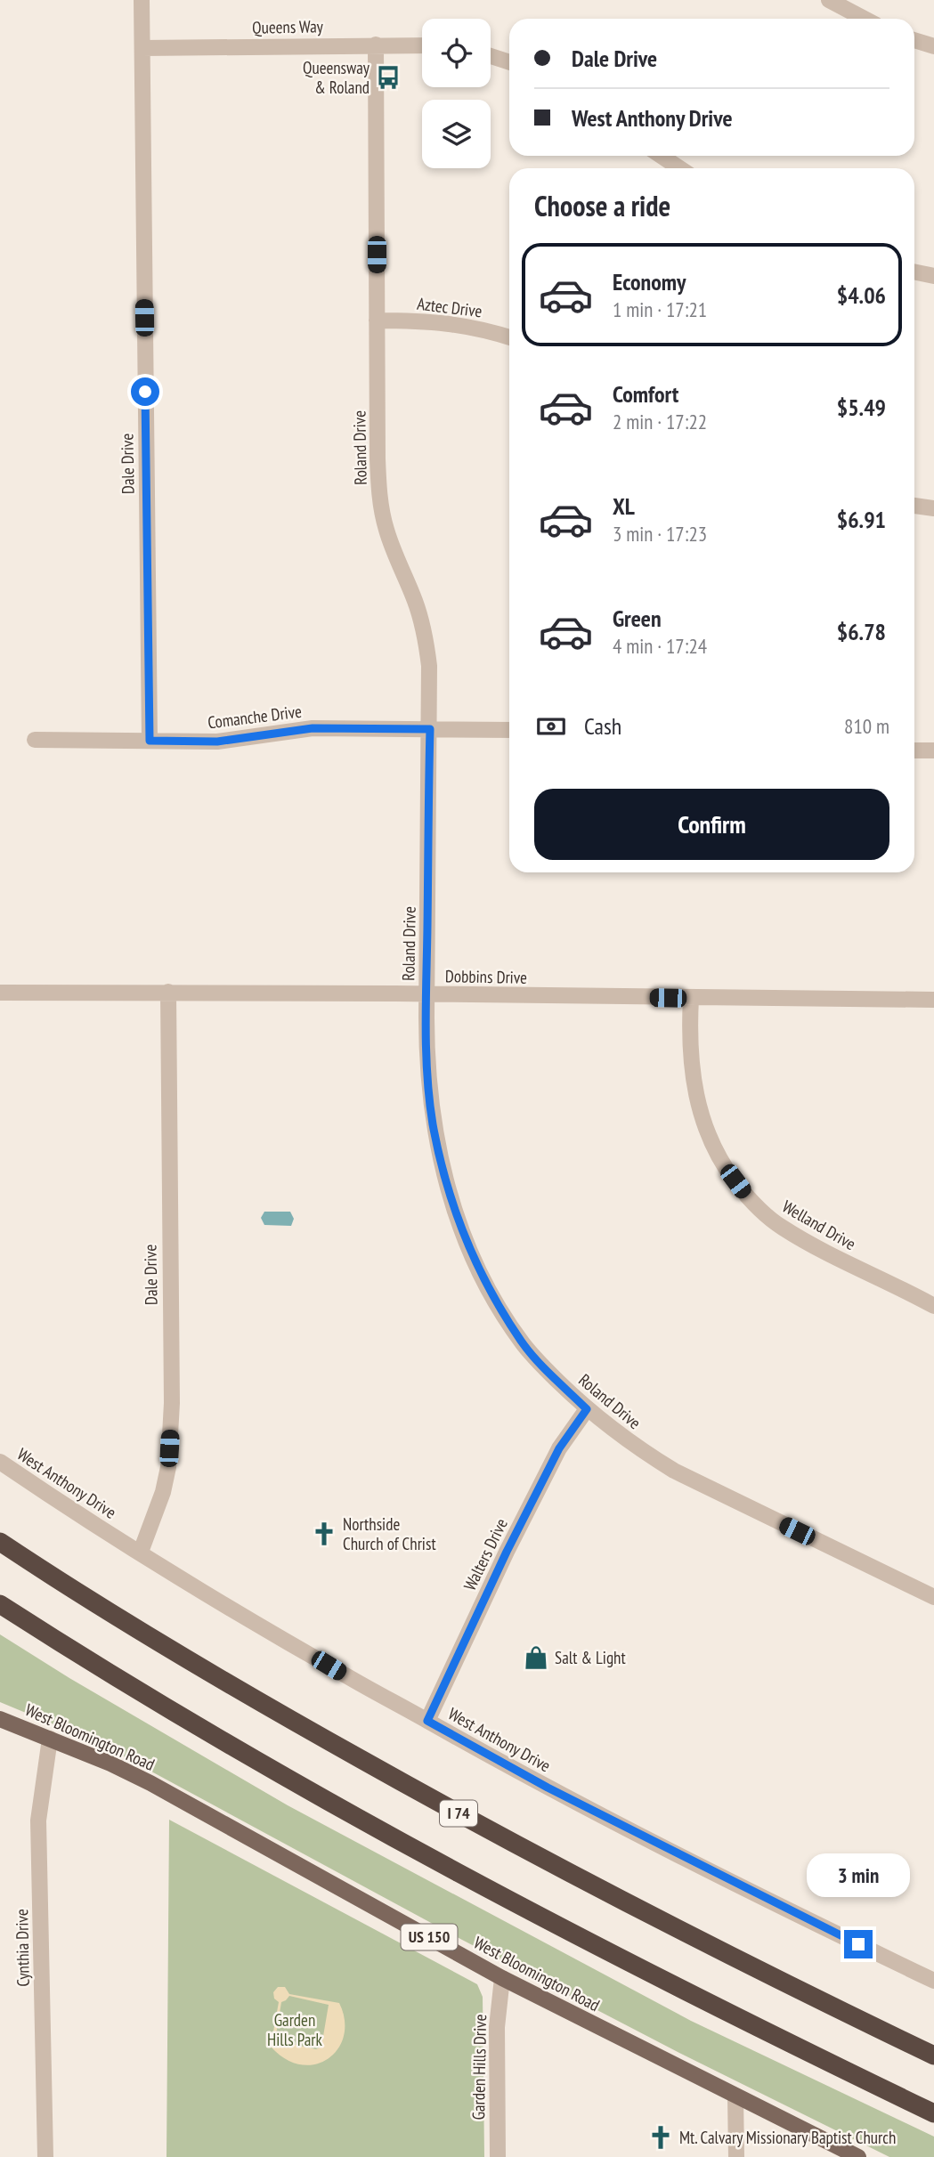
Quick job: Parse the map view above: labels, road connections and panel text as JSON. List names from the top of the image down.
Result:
{
  "streets": {
    "highway": ["I 74"],
    "main road": ["West Bloomington Road", "US 150"],
    "street": [
      "Queens Way",
      "Aztec Drive",
      "Roland Drive",
      "Dale Drive",
      "Comanche Drive",
      "Dobbins Drive",
      "Welland Drive",
      "West Anthony Drive",
      "Walters Drive",
      "Cynthia Drive",
      "Garden Hills Drive"
    ]
  },
  "crossings": [
    ["Queens Way", "Roland Drive"],
    ["Queens Way", "Dale Drive"],
    ["Aztec Drive", "Roland Drive"],
    ["Roland Drive", "Comanche Drive"],
    ["Roland Drive", "Dobbins Drive"],
    ["Roland Drive", "Walters Drive"],
    ["Dale Drive", "Comanche Drive"],
    ["Dale Drive", "Dobbins Drive"],
    ["Dale Drive", "West Anthony Drive"],
    ["Dobbins Drive", "Welland Drive"],
    ["West Anthony Drive", "Walters Drive"],
    ["West Bloomington Road", "Cynthia Drive"],
    ["West Bloomington Road", "Garden Hills Drive"]
  ],
  "parks": ["Garden Hills Park"],
  "places": {
    "bus stop": ["Queensway & Roland"],
    "church": ["Northside Church of Christ", "Mt. Calvary Missionary Baptist Church"],
    "shop": ["Salt & Light"]
  },
  "page": {
    "banner": ["Dale Drive", "West Anthony Drive"],
    "heading": "Choose a ride",
    "list": [
      {
        "name": "Economy",
        "note": "1 min · 17:21",
        "value": "$4.06"
      },
      {
        "name": "Comfort",
        "note": "2 min · 17:22",
        "value": "$5.49"
      },
      {
        "name": "XL",
        "note": "3 min · 17:23",
        "value": "$6.91"
      },
      {
        "name": "Green",
        "note": "4 min · 17:24",
        "value": "$6.78"
      }
    ],
    "pay": ["Cash", "810 m"],
    "buttons": "Confirm",
    "bubble": "3 min"
  }
}
